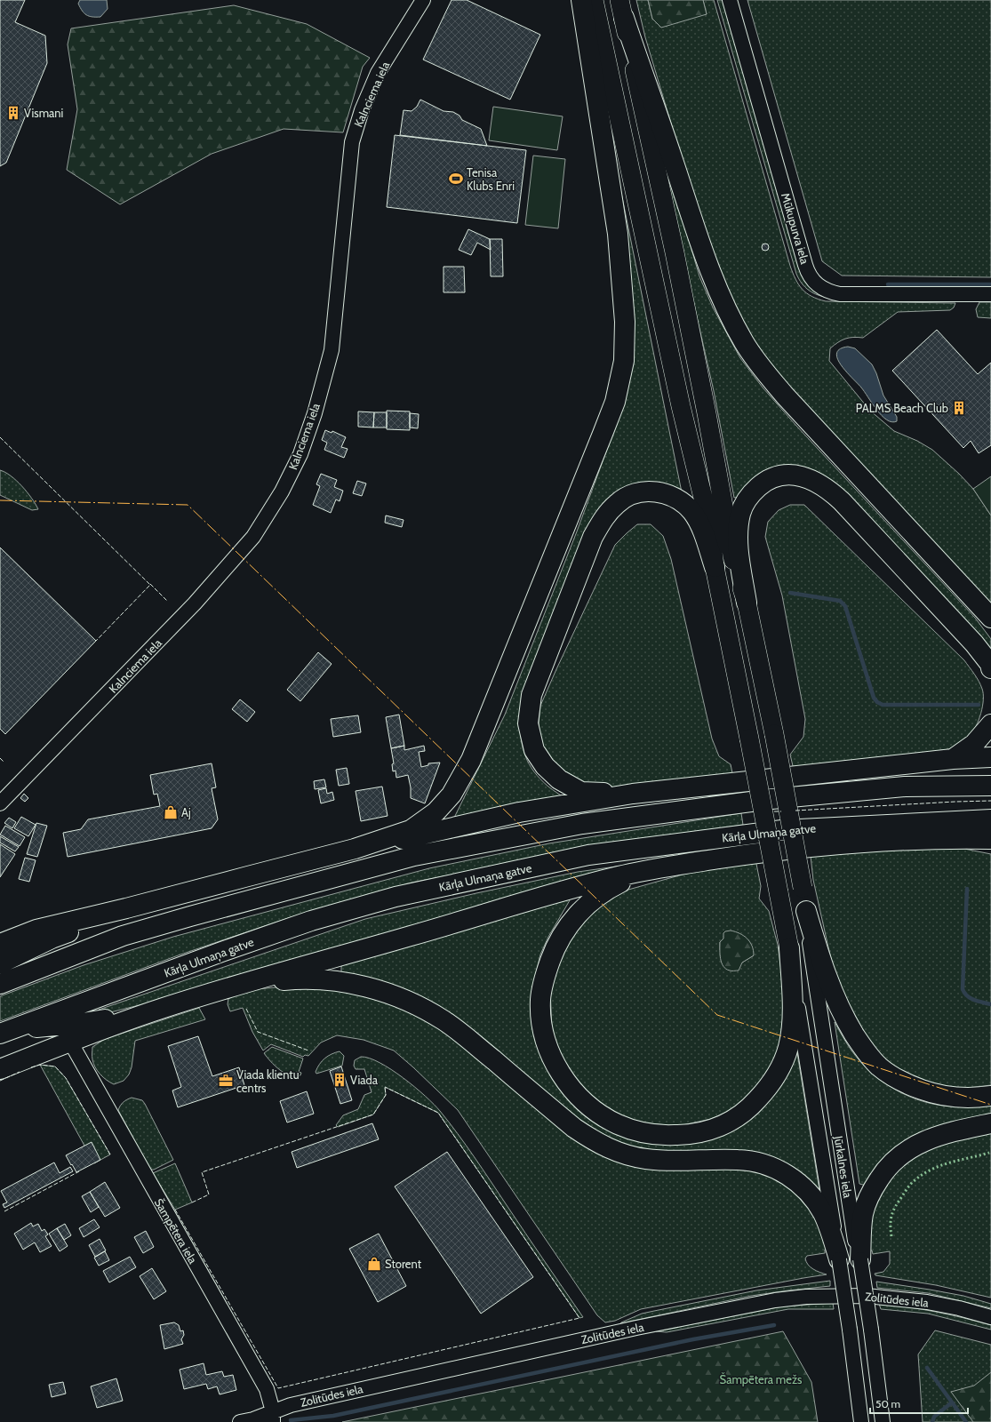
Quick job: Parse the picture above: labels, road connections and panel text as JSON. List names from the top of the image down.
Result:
{
  "streets": {
    "highway": ["Kārļa Ulmaņa gatve"],
    "street": [
      "Kalnciema iela",
      "Mūkupurva iela",
      "Jūrkalnes iela",
      "Šampētera iela",
      "Zolitūdes iela"
    ]
  },
  "crossings": [
    ["Šampētera iela", "Zolitūdes iela"]
  ],
  "parks": ["Šampētera mežs"],
  "places": {
    "building": ["Vismani", "PALMS Beach Club", "Viada"],
    "sports": ["Tenisa Klubs Enri"],
    "shop": ["Aj", "Storent"],
    "office": ["Viada klientu centrs"]
  },
  "scale_bar": "50 m"
}
